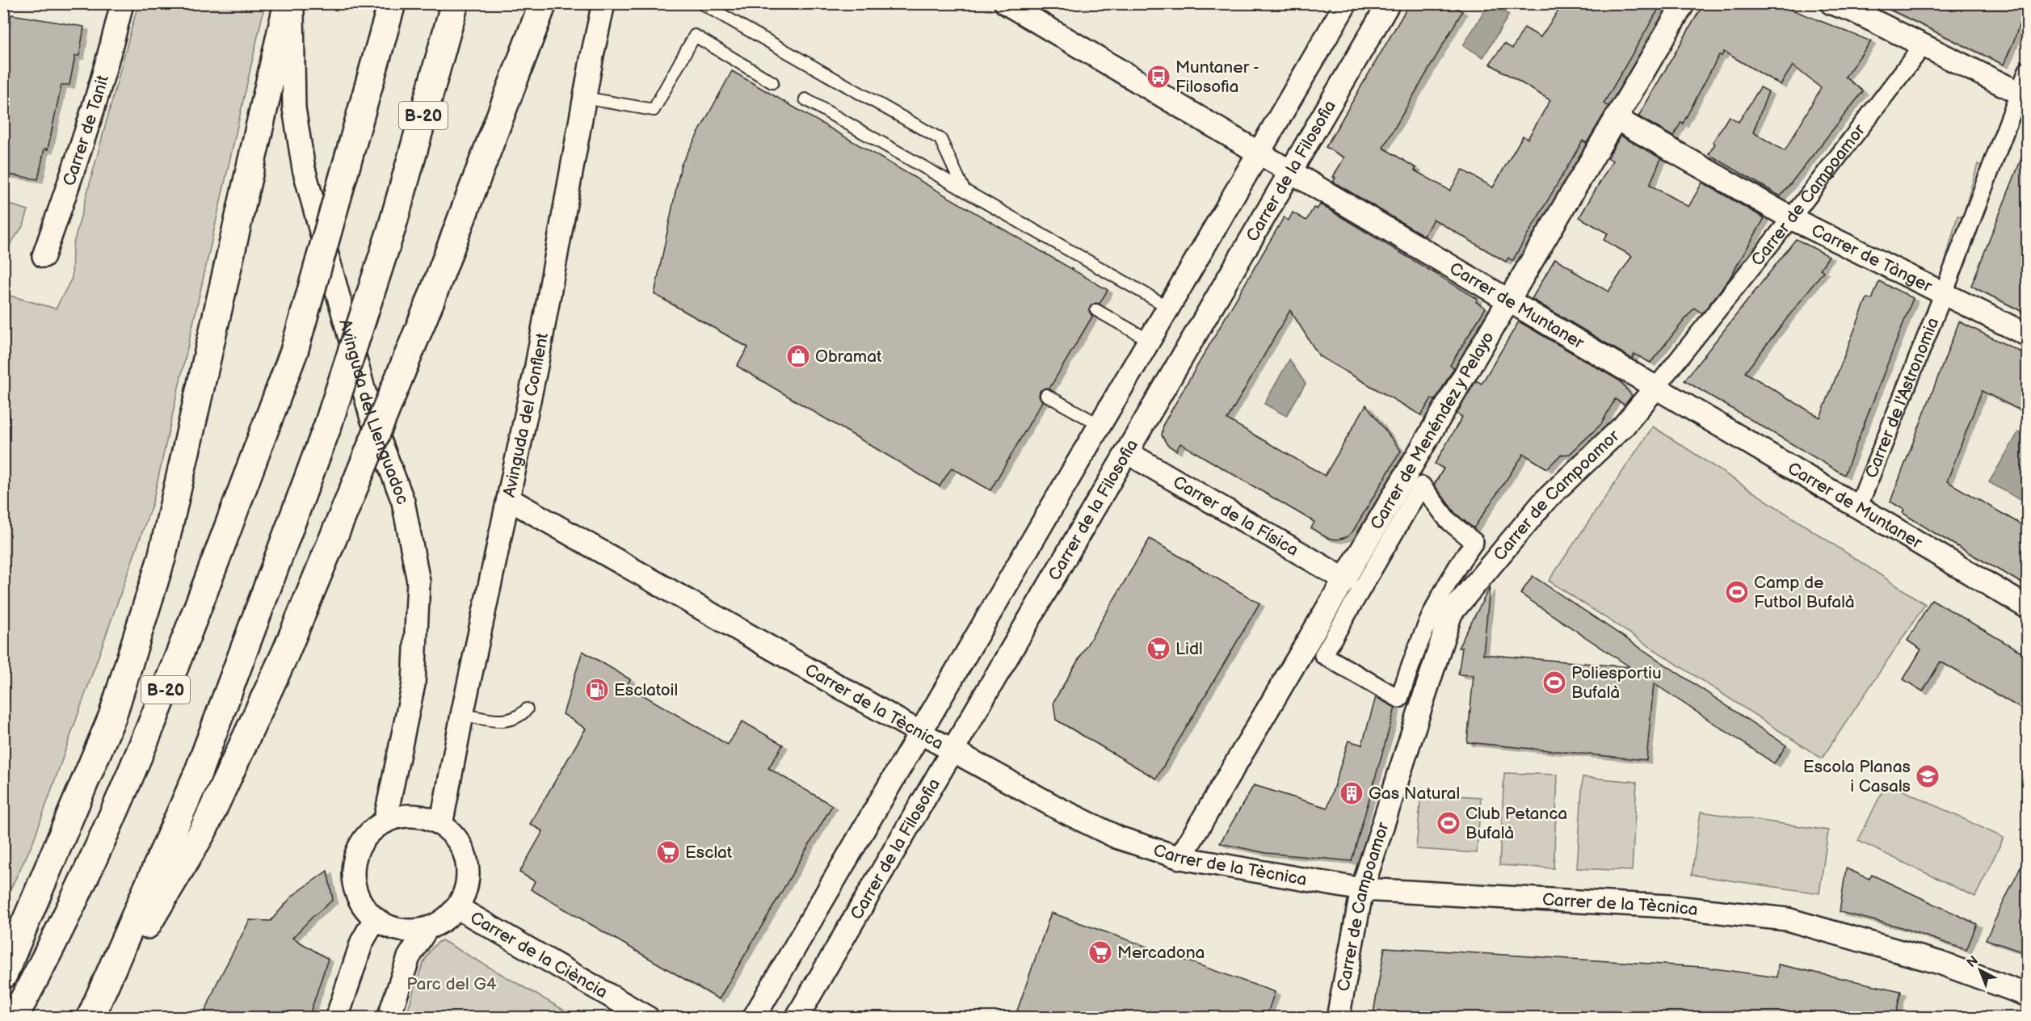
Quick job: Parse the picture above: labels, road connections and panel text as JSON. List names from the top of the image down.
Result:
{
  "streets": {
    "highway": ["B-20"],
    "street": [
      "Carrer de Tanit",
      "Carrer de la Filosofia",
      "Carrer de Campoamor",
      "Carrer de Tànger",
      "Carrer de Muntaner",
      "Carrer de l'Astronomia",
      "Avinguda del Llenguadoc",
      "Avinguda del Conflent",
      "Carrer de Menéndez y Pelayo",
      "Carrer de la Física",
      "Carrer de la Tècnica",
      "Carrer de la Ciència"
    ]
  },
  "crossings": [
    ["Carrer de la Filosofia", "Carrer de Muntaner"],
    ["Carrer de la Filosofia", "Carrer de la Física"],
    ["Carrer de la Filosofia", "Carrer de la Tècnica"],
    ["Carrer de Campoamor", "Carrer de Tànger"],
    ["Carrer de Campoamor", "Carrer de Muntaner"],
    ["Carrer de Campoamor", "Carrer de la Tècnica"],
    ["Carrer de Tànger", "Carrer de l'Astronomia"],
    ["Carrer de Tànger", "Carrer de Menéndez y Pelayo"],
    ["Carrer de Muntaner", "Carrer de l'Astronomia"],
    ["Carrer de Muntaner", "Carrer de Menéndez y Pelayo"],
    ["Avinguda del Llenguadoc", "Avinguda del Conflent"],
    ["Avinguda del Llenguadoc", "Carrer de la Ciència"],
    ["Avinguda del Conflent", "Carrer de la Tècnica"],
    ["Avinguda del Conflent", "Carrer de la Ciència"],
    ["Carrer de Menéndez y Pelayo", "Carrer de la Física"],
    ["Carrer de Menéndez y Pelayo", "Carrer de la Tècnica"]
  ],
  "parks": ["Parc del G4"],
  "places": {
    "bus stop": ["Muntaner - Filosofia"],
    "shop": ["Obramat"],
    "sports": ["Camp de Futbol Bufalà", "Poliesportiu Bufalà", "Club Petanca Bufalà"],
    "supermarket": ["Lidl", "Esclat", "Mercadona"],
    "fuel station": ["Esclatoil"],
    "school or university": ["Escola Planas i Casals"],
    "building": ["Gas Natural"]
  },
  "north": "top left"
}
